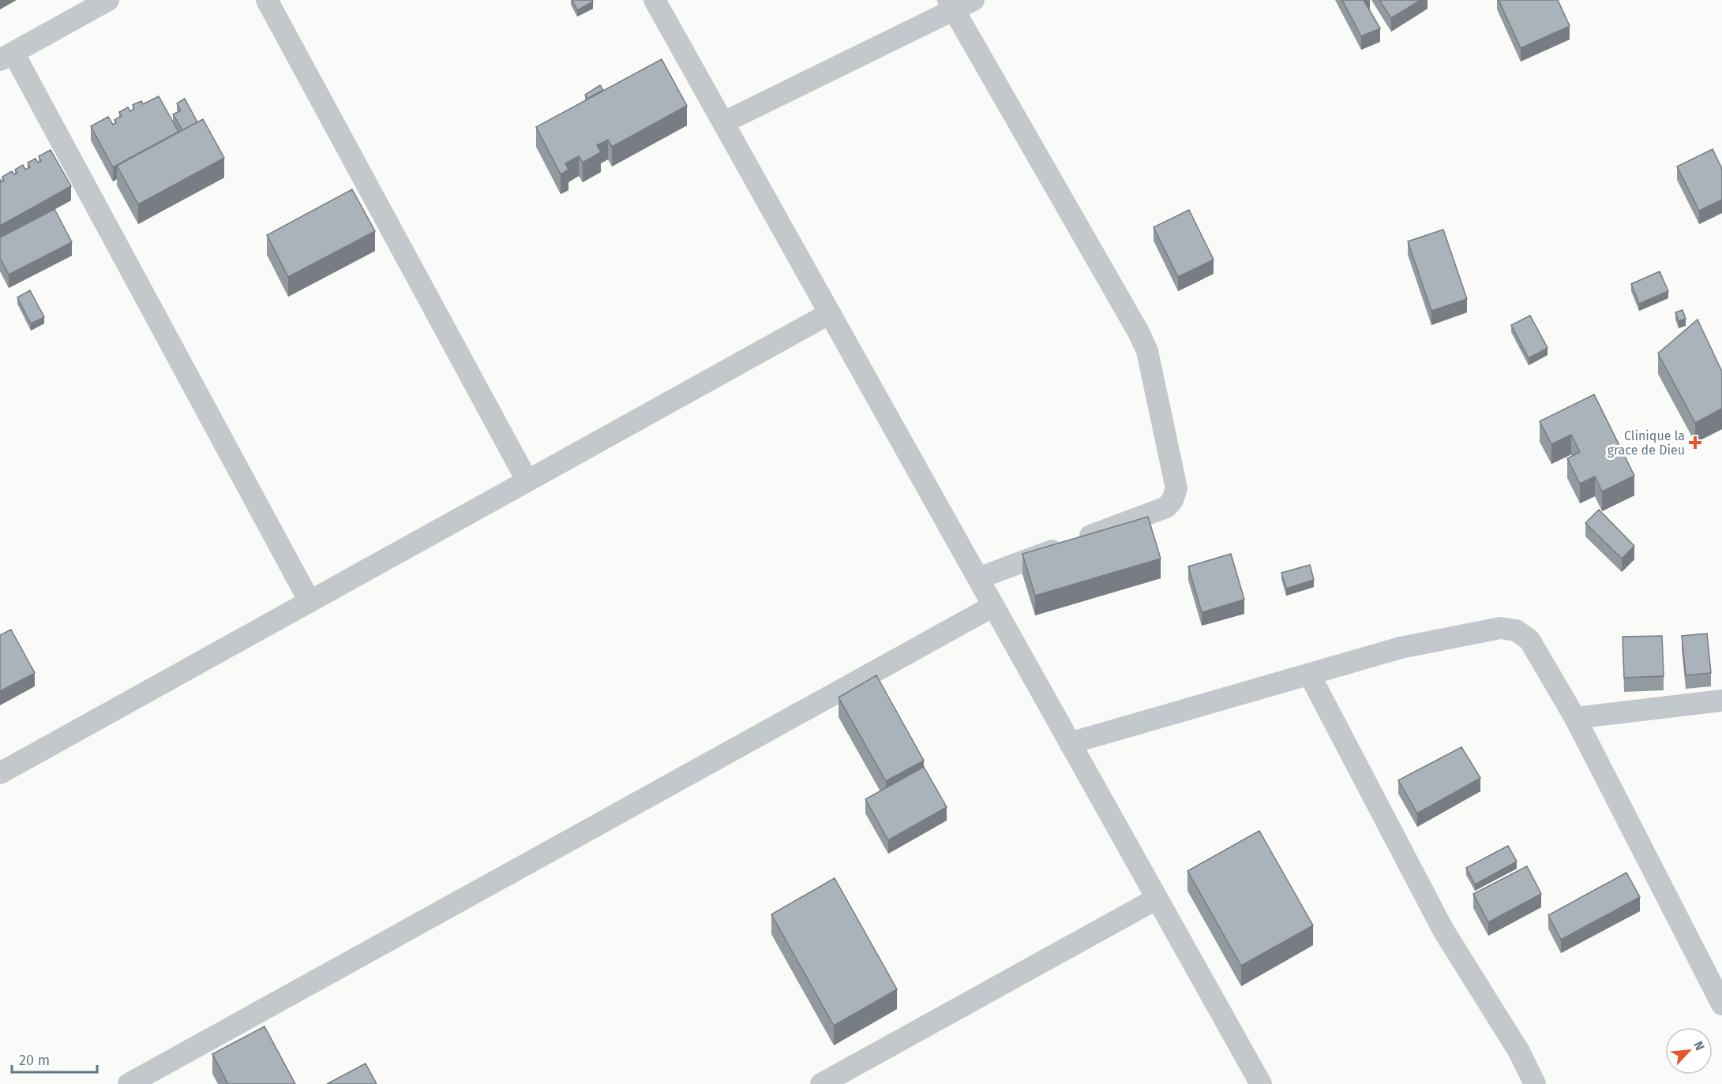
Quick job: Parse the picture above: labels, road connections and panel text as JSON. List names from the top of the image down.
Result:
{
  "places": {
    "health": ["Clinique la grace de Dieu"]
  },
  "scale_bar": "20 m",
  "north": "top right"
}
